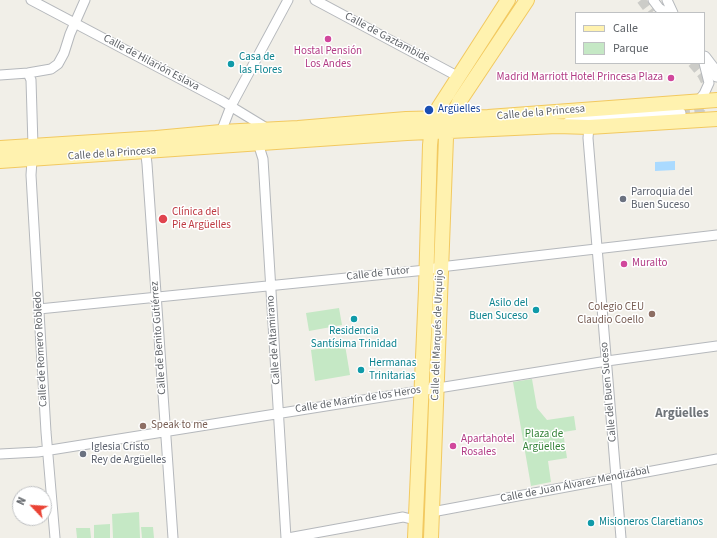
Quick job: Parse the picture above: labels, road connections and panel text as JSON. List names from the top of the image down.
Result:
{
  "streets": {
    "main road": ["Calle de la Princesa", "Calle del Marqués de Urquijo"],
    "street": [
      "Calle de Gaztambide",
      "Calle de Hilarión Eslava",
      "Calle de Tutor",
      "Calle de Benito Gutiérrez",
      "Calle de Altamirano",
      "Calle de Romero Robledo",
      "Calle del Buen Suceso",
      "Calle de Martín de los Heros",
      "Calle de Juan Álvarez Mendizábal"
    ]
  },
  "crossings": [
    ["Calle de Hilarión Eslava", "Calle de la Princesa"],
    ["Calle de la Princesa", "Calle del Marqués de Urquijo"],
    ["Calle de la Princesa", "Calle de Benito Gutiérrez"],
    ["Calle de la Princesa", "Calle de Altamirano"],
    ["Calle de la Princesa", "Calle de Romero Robledo"],
    ["Calle de la Princesa", "Calle del Buen Suceso"],
    ["Calle de Tutor", "Calle del Marqués de Urquijo"],
    ["Calle de Tutor", "Calle de Benito Gutiérrez"],
    ["Calle de Tutor", "Calle de Altamirano"],
    ["Calle de Tutor", "Calle de Romero Robledo"],
    ["Calle de Tutor", "Calle del Buen Suceso"],
    ["Calle del Marqués de Urquijo", "Calle de Martín de los Heros"],
    ["Calle del Marqués de Urquijo", "Calle de Juan Álvarez Mendizábal"],
    ["Calle de Benito Gutiérrez", "Calle de Martín de los Heros"],
    ["Calle de Altamirano", "Calle de Martín de los Heros"],
    ["Calle de Romero Robledo", "Calle de Martín de los Heros"],
    ["Calle del Buen Suceso", "Calle de Martín de los Heros"],
    ["Calle del Buen Suceso", "Calle de Juan Álvarez Mendizábal"]
  ],
  "districts": ["Argüelles"],
  "parks": ["Plaza de Argüelles"],
  "places": [
    "Hostal Pensión Los Andes",
    "Casa de las Flores",
    "Madrid Marriott Hotel Princesa Plaza",
    "Argüelles",
    "Parroquia del Buen Suceso",
    "Clínica del Pie Argüelles",
    "Muralto",
    "Asilo del Buen Suceso",
    "Colegio CEU Claudio Coello",
    "Residencia Santísima Trinidad",
    "Hermanas Trinitarias",
    "Speak to me",
    "Apartahotel Rosales",
    "Iglesia Cristo Rey de Argüelles",
    "Misioneros Claretianos"
  ],
  "legend": ["Calle", "Parque"],
  "north": "top left"
}
